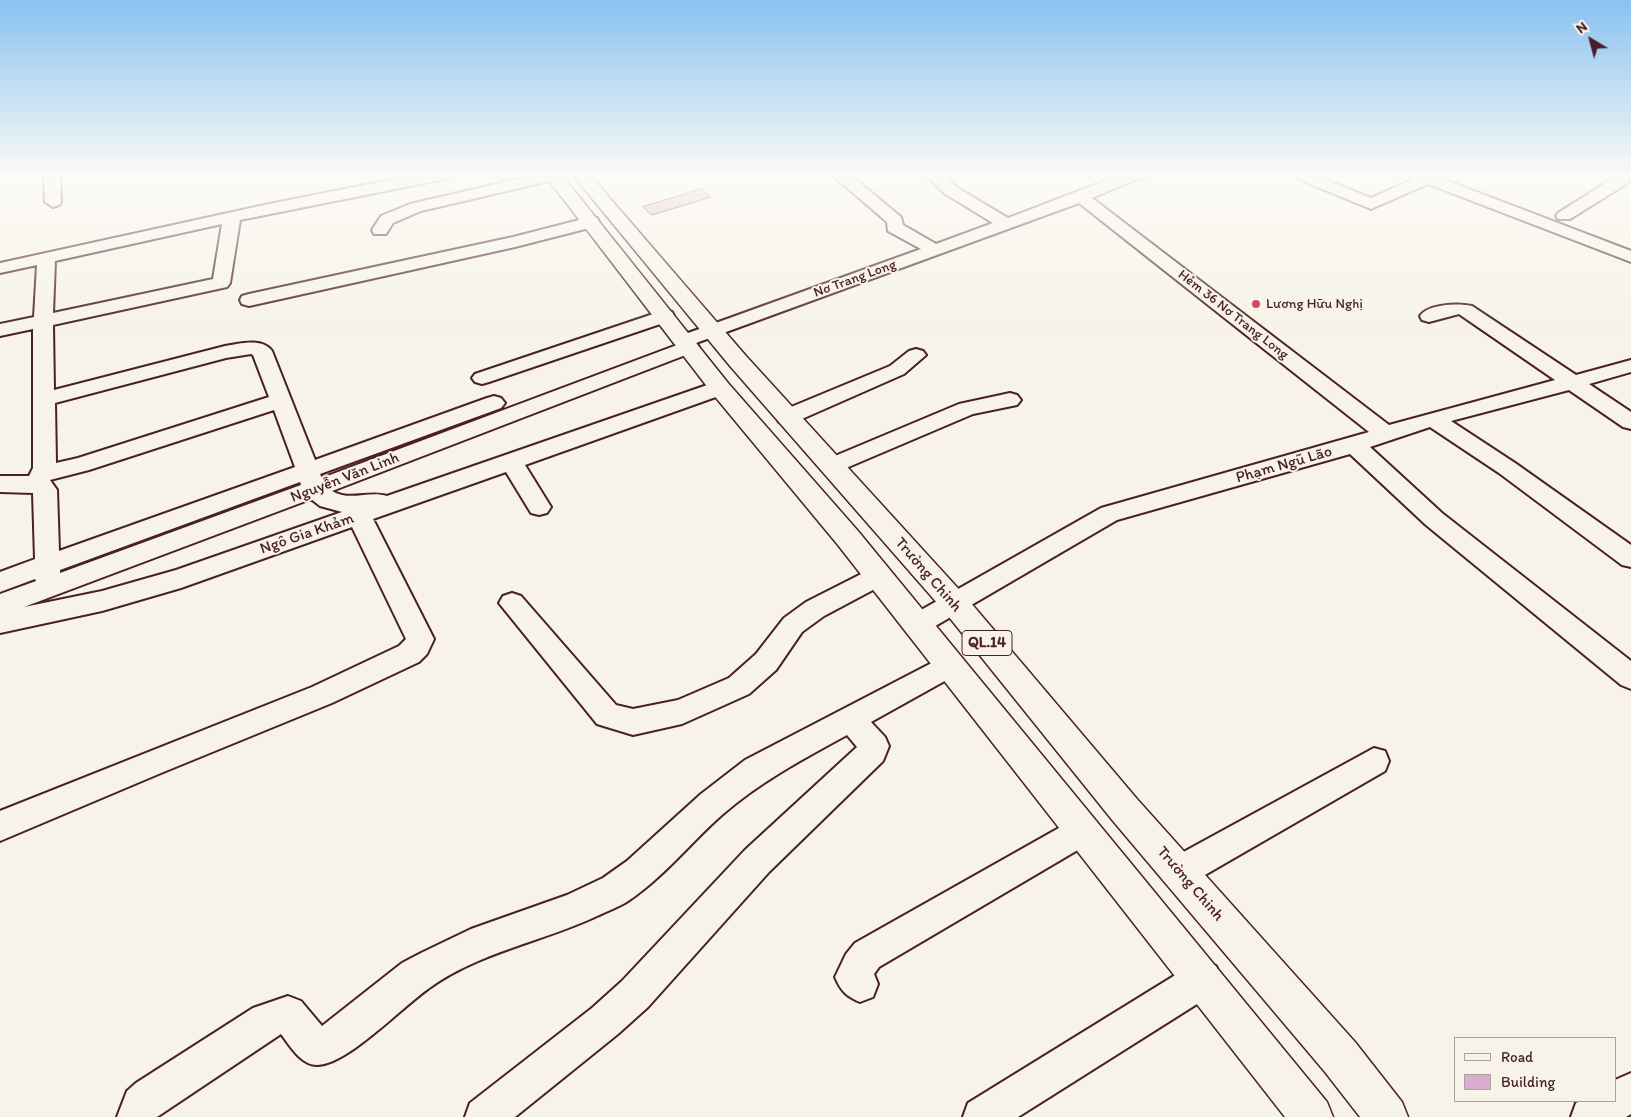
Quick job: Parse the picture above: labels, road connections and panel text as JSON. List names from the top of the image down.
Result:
{
  "streets": {
    "main road": ["Trường Chinh", "QL.14"],
    "street": [
      "Nơ Trang Long",
      "Hẻm 36 Nơ Trang Long",
      "Phạm Ngũ Lão",
      "Nguyễn Văn Linh",
      "Ngô Gia Khảm"
    ]
  },
  "crossings": [
    ["Nơ Trang Long", "Nguyễn Văn Linh"],
    ["Nơ Trang Long", "Trường Chinh"],
    ["Hẻm 36 Nơ Trang Long", "Phạm Ngũ Lão"],
    ["Phạm Ngũ Lão", "Trường Chinh"],
    ["Nguyễn Văn Linh", "Ngô Gia Khảm"],
    ["Nguyễn Văn Linh", "Trường Chinh"],
    ["Ngô Gia Khảm", "Trường Chinh"]
  ],
  "places": ["Lương Hữu Nghị"],
  "legend": ["Road", "Building"],
  "north": "top left"
}
